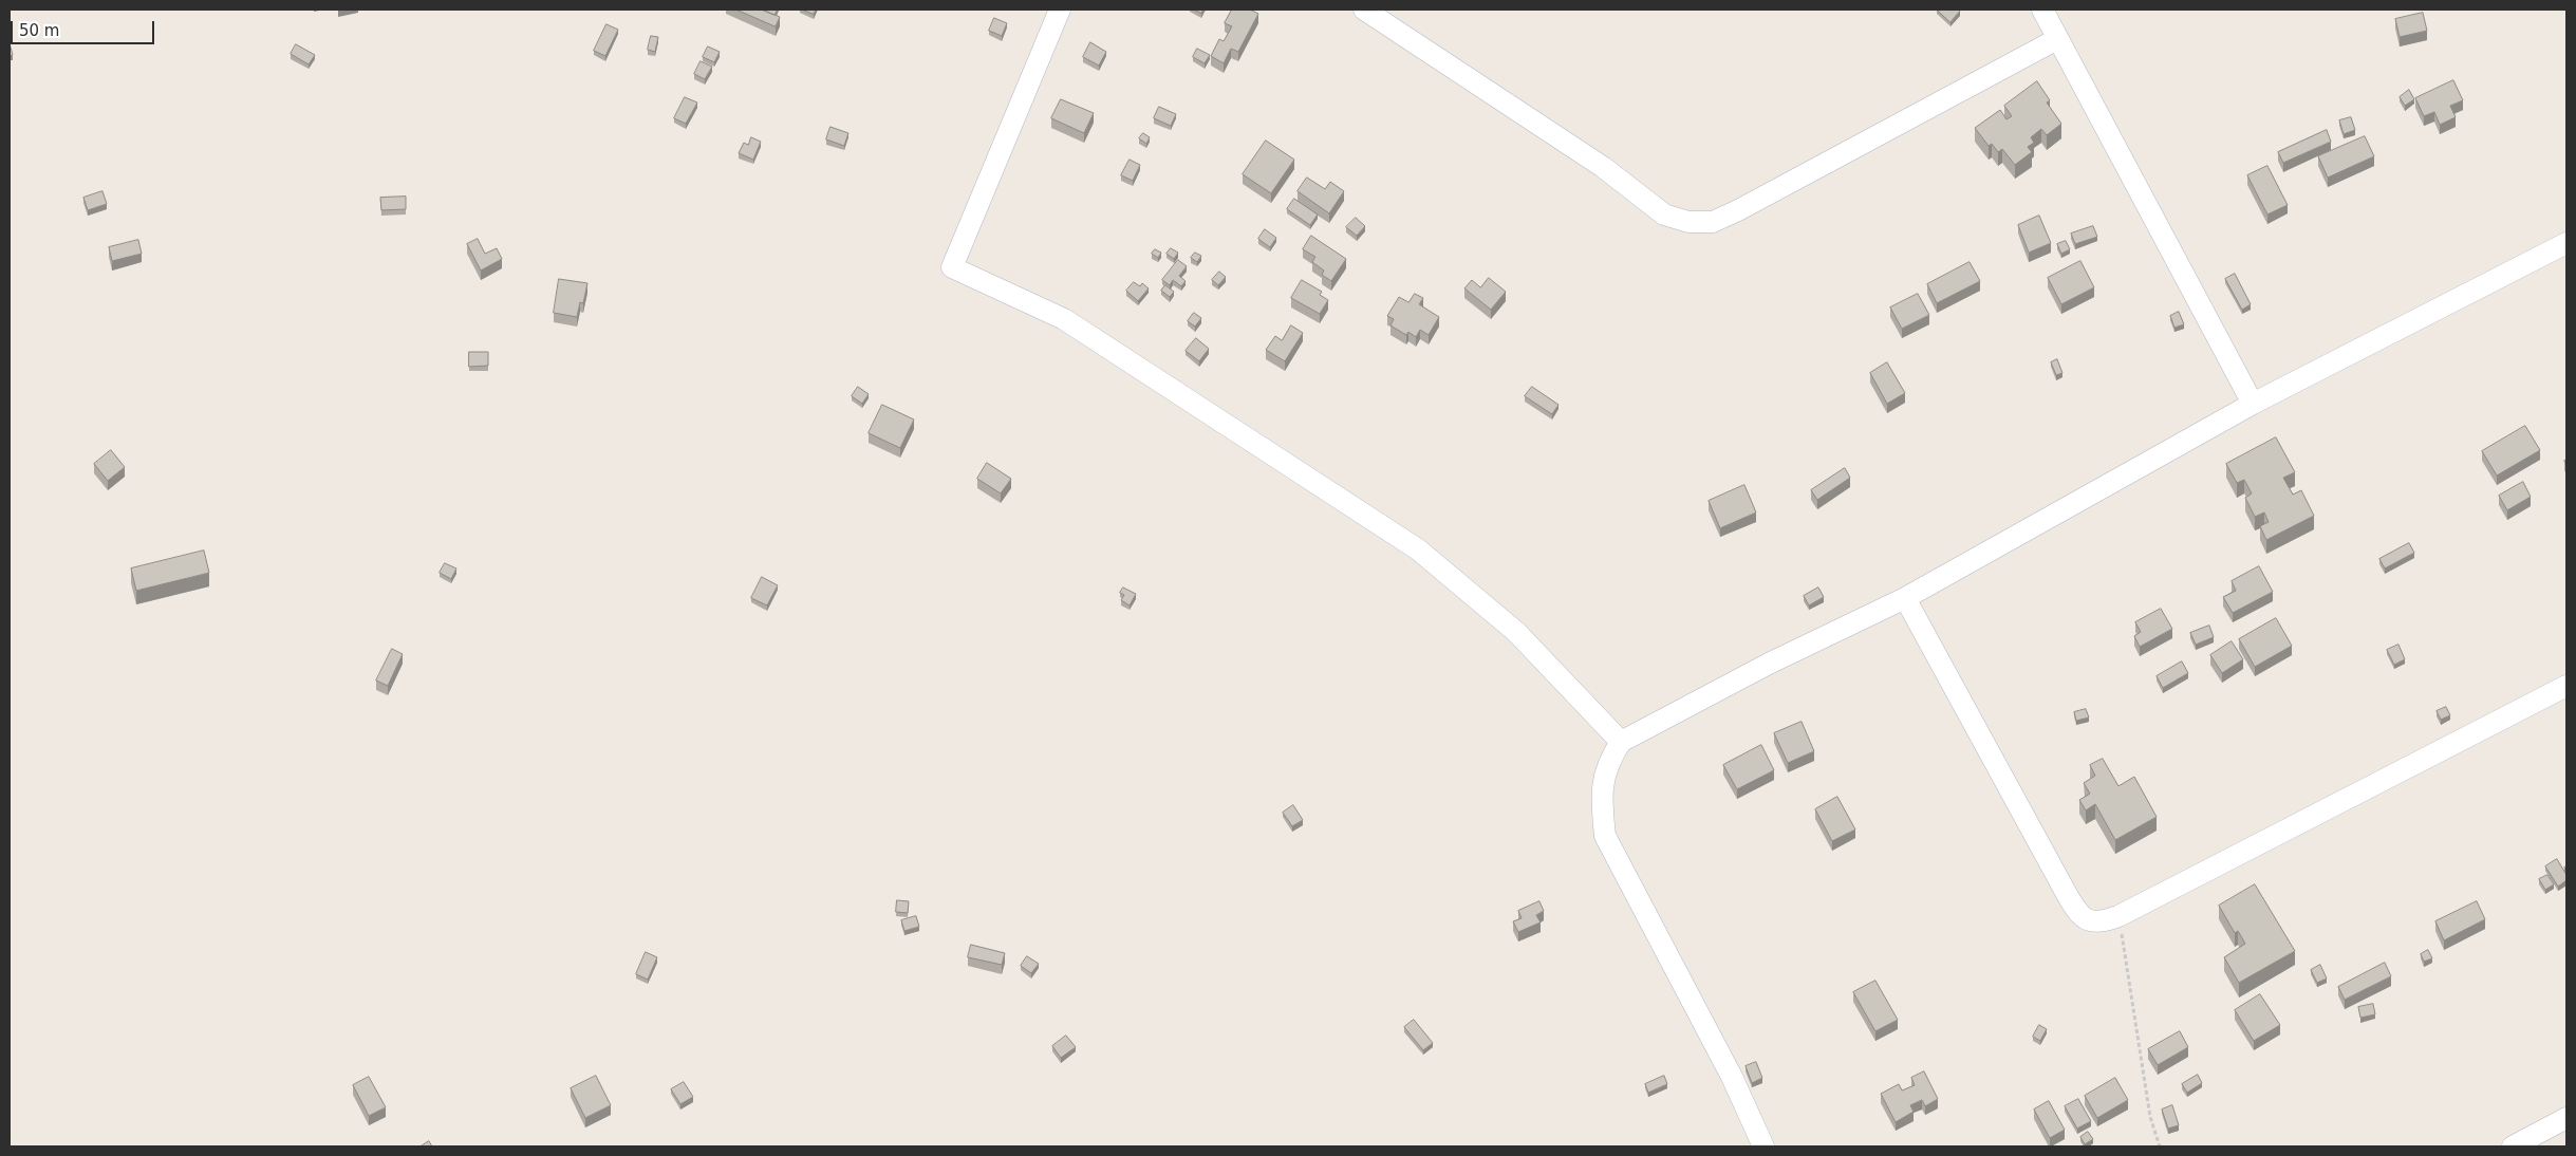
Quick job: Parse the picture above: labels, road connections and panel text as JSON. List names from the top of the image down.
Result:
{
  "scale_bar": "50 m"
}
